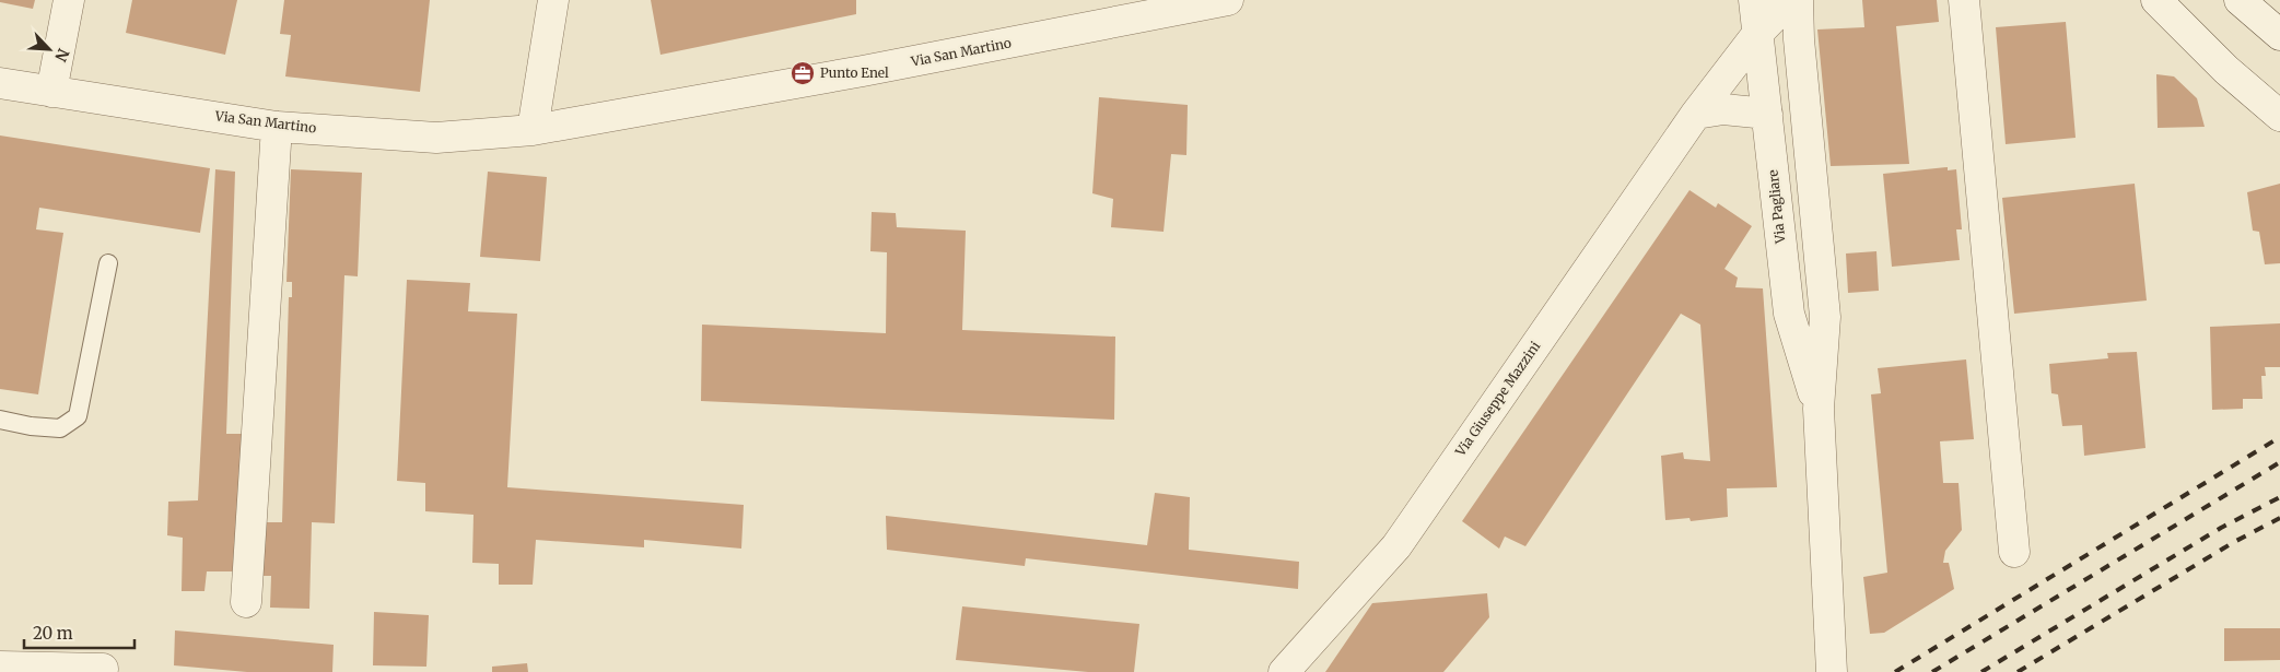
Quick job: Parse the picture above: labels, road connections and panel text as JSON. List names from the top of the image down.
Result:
{
  "streets": {
    "street": ["Via San Martino", "Via Pagliare", "Via Giuseppe Mazzini"]
  },
  "crossings": [
    ["Via Pagliare", "Via Giuseppe Mazzini"]
  ],
  "places": {
    "office": ["Punto Enel"]
  },
  "scale_bar": "20 m",
  "north": "bottom right"
}
